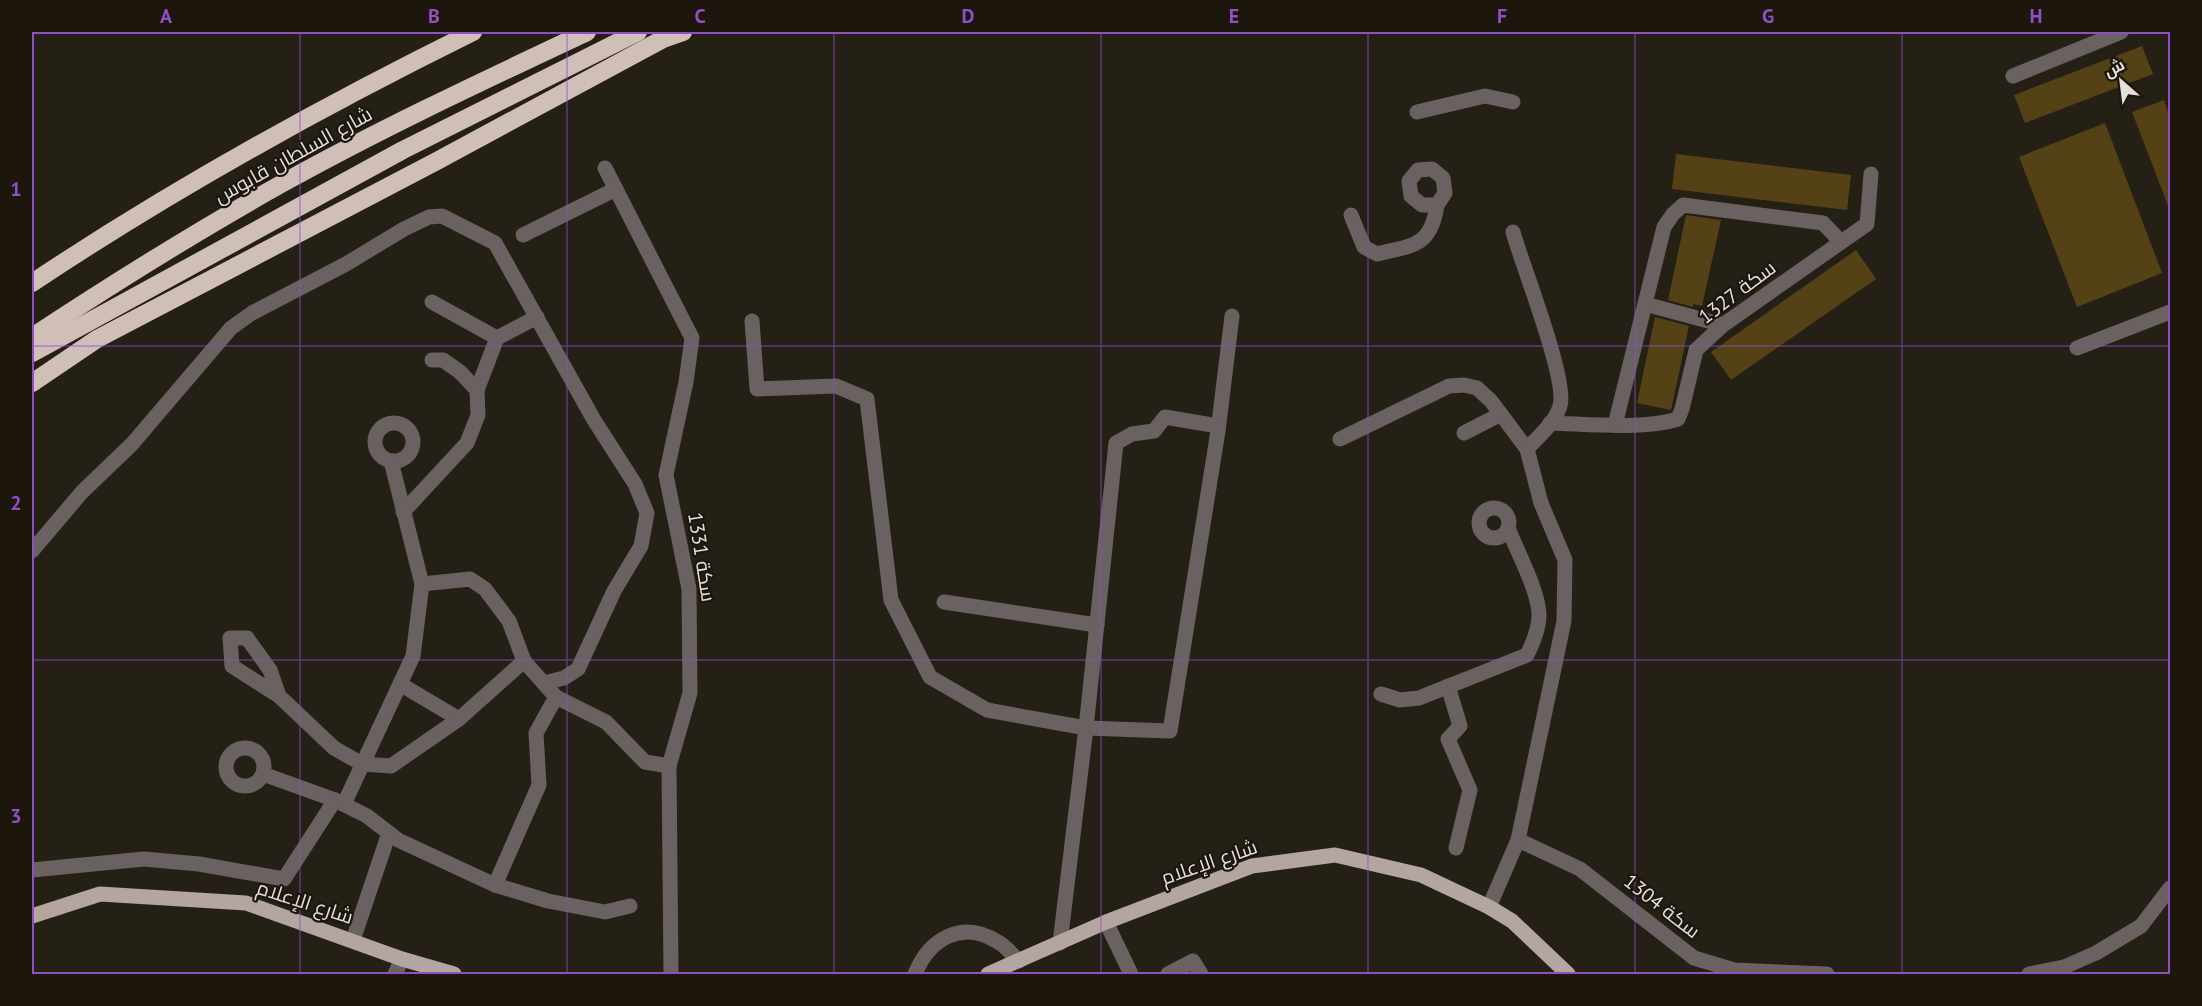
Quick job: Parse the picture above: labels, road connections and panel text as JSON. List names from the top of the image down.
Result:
{
  "streets": {
    "highway": ["شارع السلطان قابوس"],
    "main road": ["شارع الإعلام"],
    "street": ["سكة 1327", "سكة 1331", "سكة 1304"]
  },
  "north": "top left",
  "grid": {
    "columns": [
      "A",
      "B",
      "C",
      "D",
      "E",
      "F",
      "G",
      "H"
    ],
    "rows": ["1", "2", "3"]
  }
}
